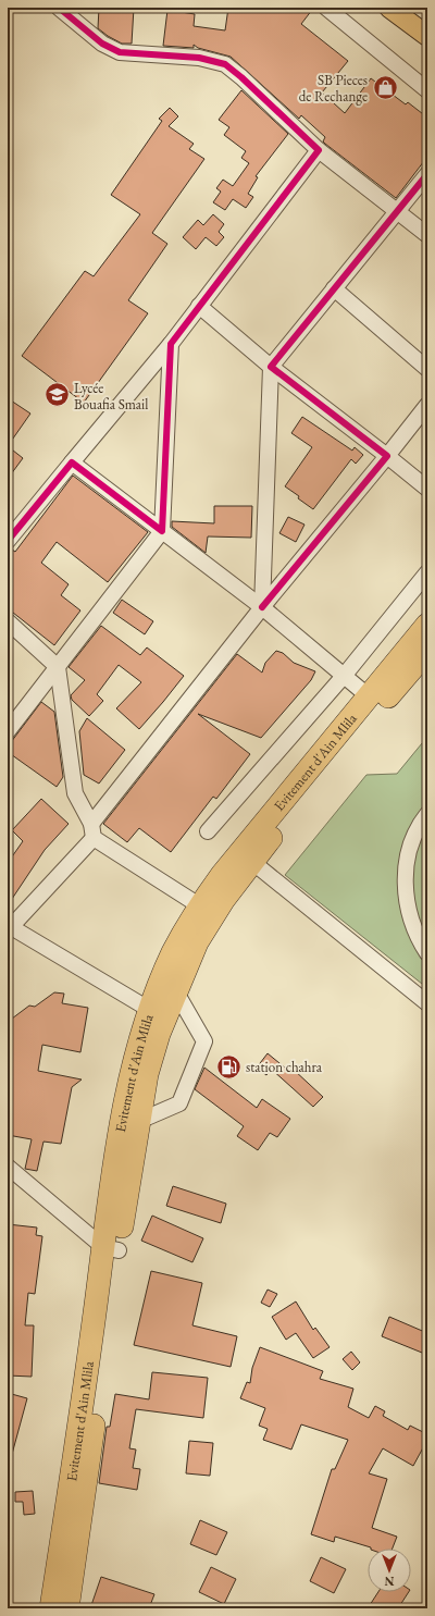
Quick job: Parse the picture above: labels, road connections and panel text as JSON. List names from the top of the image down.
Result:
{
  "streets": {
    "highway": ["Evitement d'Ain Mlila"]
  },
  "places": {
    "shop": ["SB Pieces de Rechange"],
    "school or university": ["Lycée Bouafia Smail"],
    "fuel station": ["station chahra"]
  },
  "north": "bottom"
}
